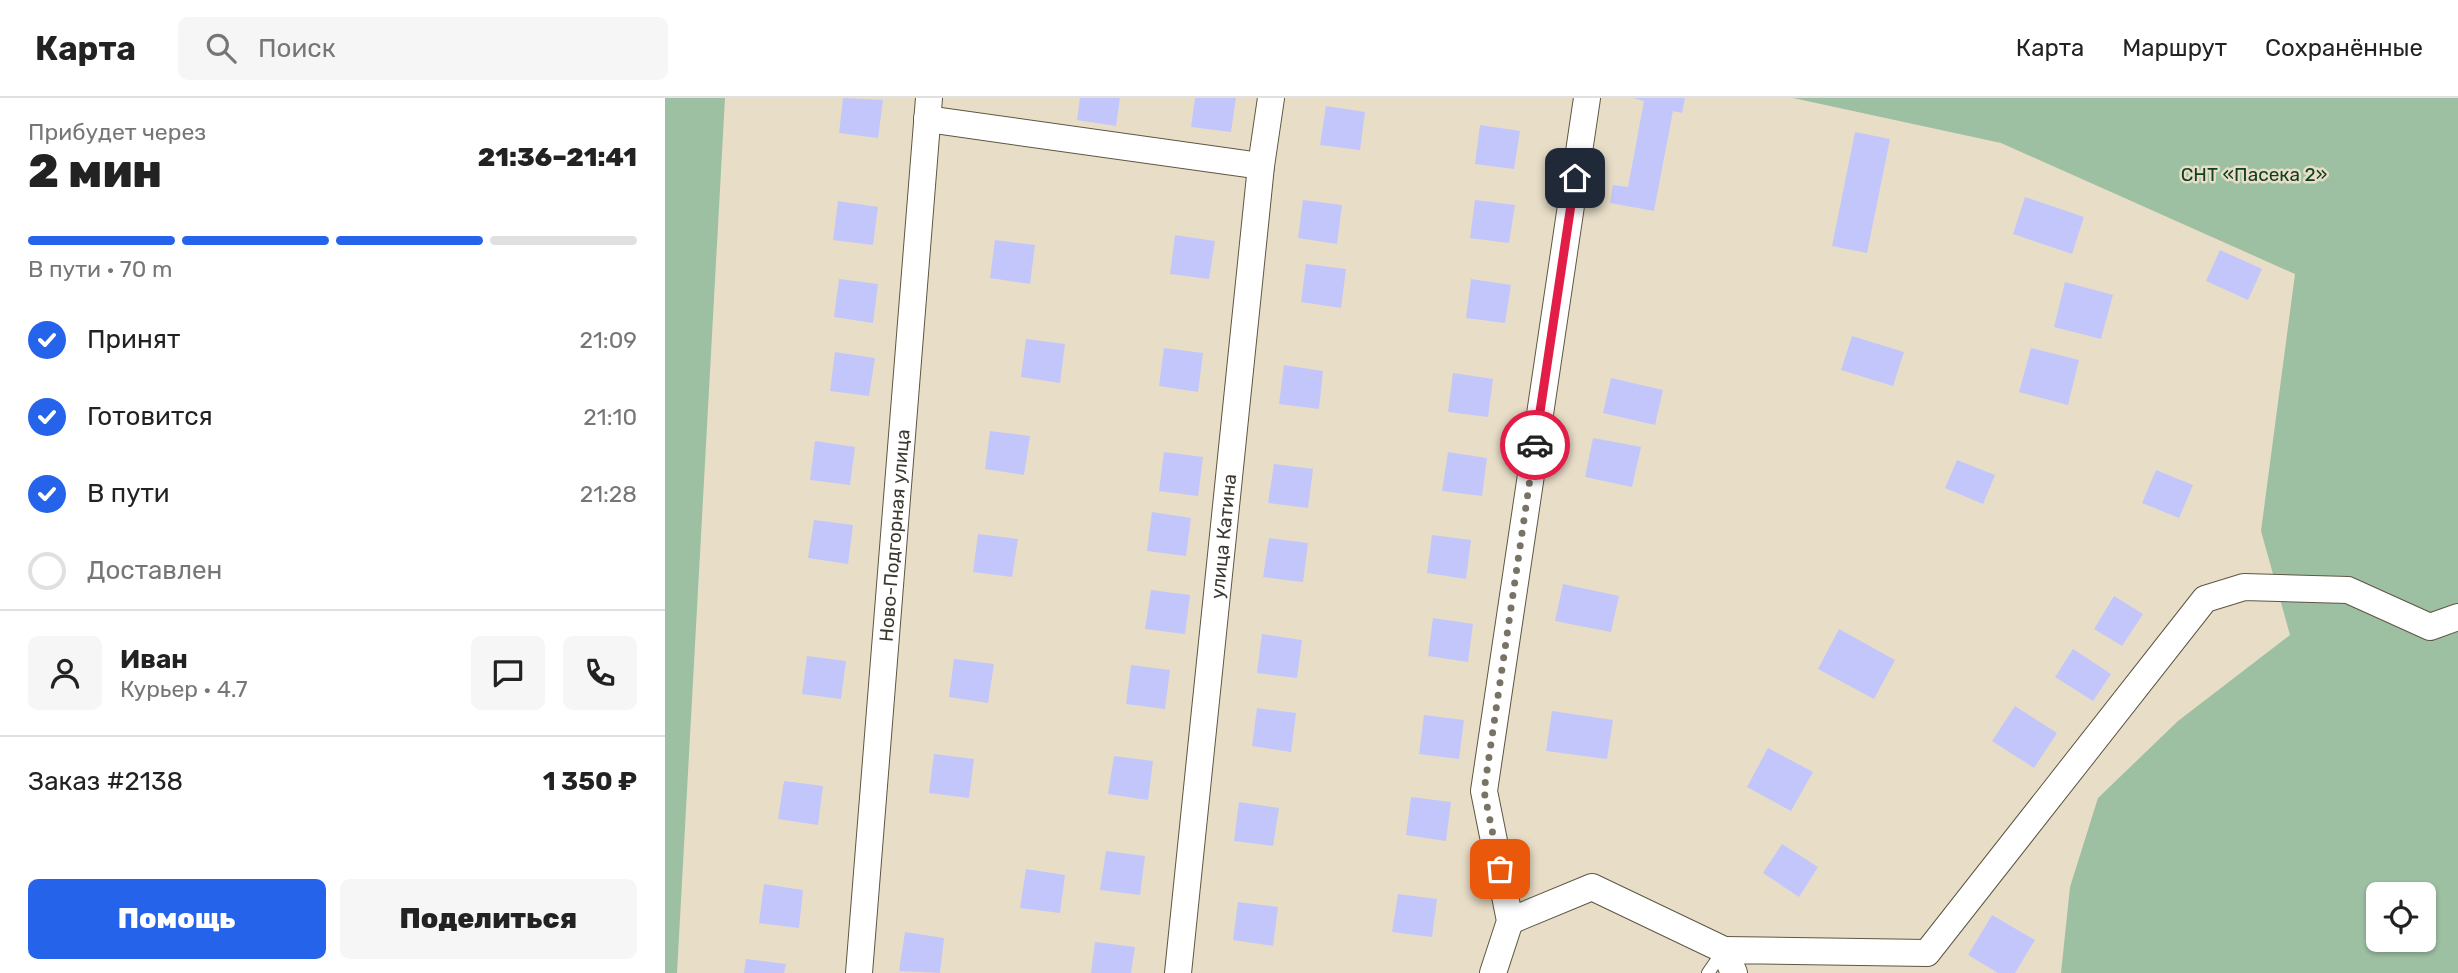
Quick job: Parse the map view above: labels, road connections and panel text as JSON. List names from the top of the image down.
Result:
{
  "streets": {
    "street": ["Ново-Подгорная улица", "улица Катина"]
  },
  "parks": ["СНТ «Пасека 2»"],
  "page": {
    "header": "Карта",
    "search": "Поиск",
    "nav": ["Карта", "Маршрут", "Сохранённые"],
    "heading": ["2 мин", "Прибудет через", "21:36–21:41"],
    "panel": [
      "Иван",
      "Курьер · 4.7",
      "Заказ #2138",
      "1 350 ₽"
    ],
    "bar": "В пути · 70 m",
    "list": [
      ["Принят", "21:09"],
      ["Готовится", "21:10"],
      ["В пути", "21:28"],
      "Доставлен"
    ],
    "buttons": ["Помощь", "Поделиться"]
  }
}
